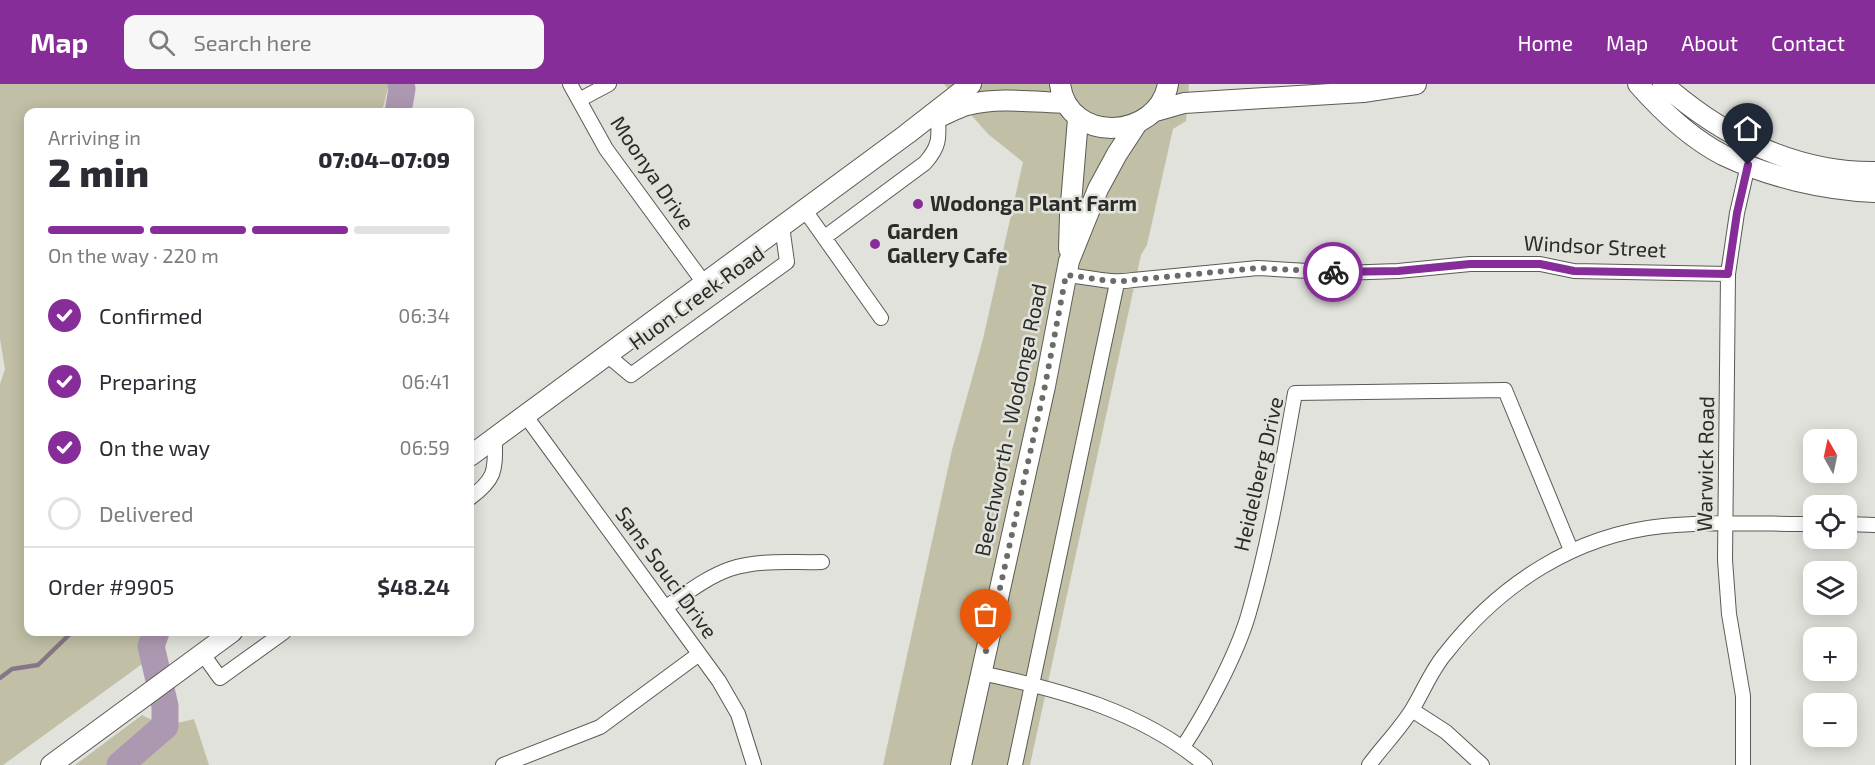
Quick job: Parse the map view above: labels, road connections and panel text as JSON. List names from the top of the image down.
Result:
{
  "streets": {
    "street": [
      "Moonya Drive",
      "Windsor Street",
      "Huon Creek Road",
      "Beechworth - Wodonga Road",
      "Warwick Road",
      "Heidelberg Drive",
      "Sans Souci Drive"
    ]
  },
  "crossings": [
    ["Moonya Drive", "Huon Creek Road"],
    ["Windsor Street", "Beechworth - Wodonga Road"],
    ["Windsor Street", "Warwick Road"],
    ["Huon Creek Road", "Sans Souci Drive"]
  ],
  "places": ["Wodonga Plant Farm", "Garden Gallery Cafe"],
  "north": "top",
  "page": {
    "header": "Map",
    "search": "Search here",
    "nav": [
      "Home",
      "Map",
      "About",
      "Contact"
    ],
    "heading": ["2 min", "Arriving in", "07:04–07:09"],
    "panel": ["Order #9905", "$48.24"],
    "bar": "On the way · 220 m",
    "list": [
      ["Confirmed", "06:34"],
      ["Preparing", "06:41"],
      ["On the way", "06:59"],
      "Delivered"
    ],
    "map_buttons": ["+", "−"]
  }
}
